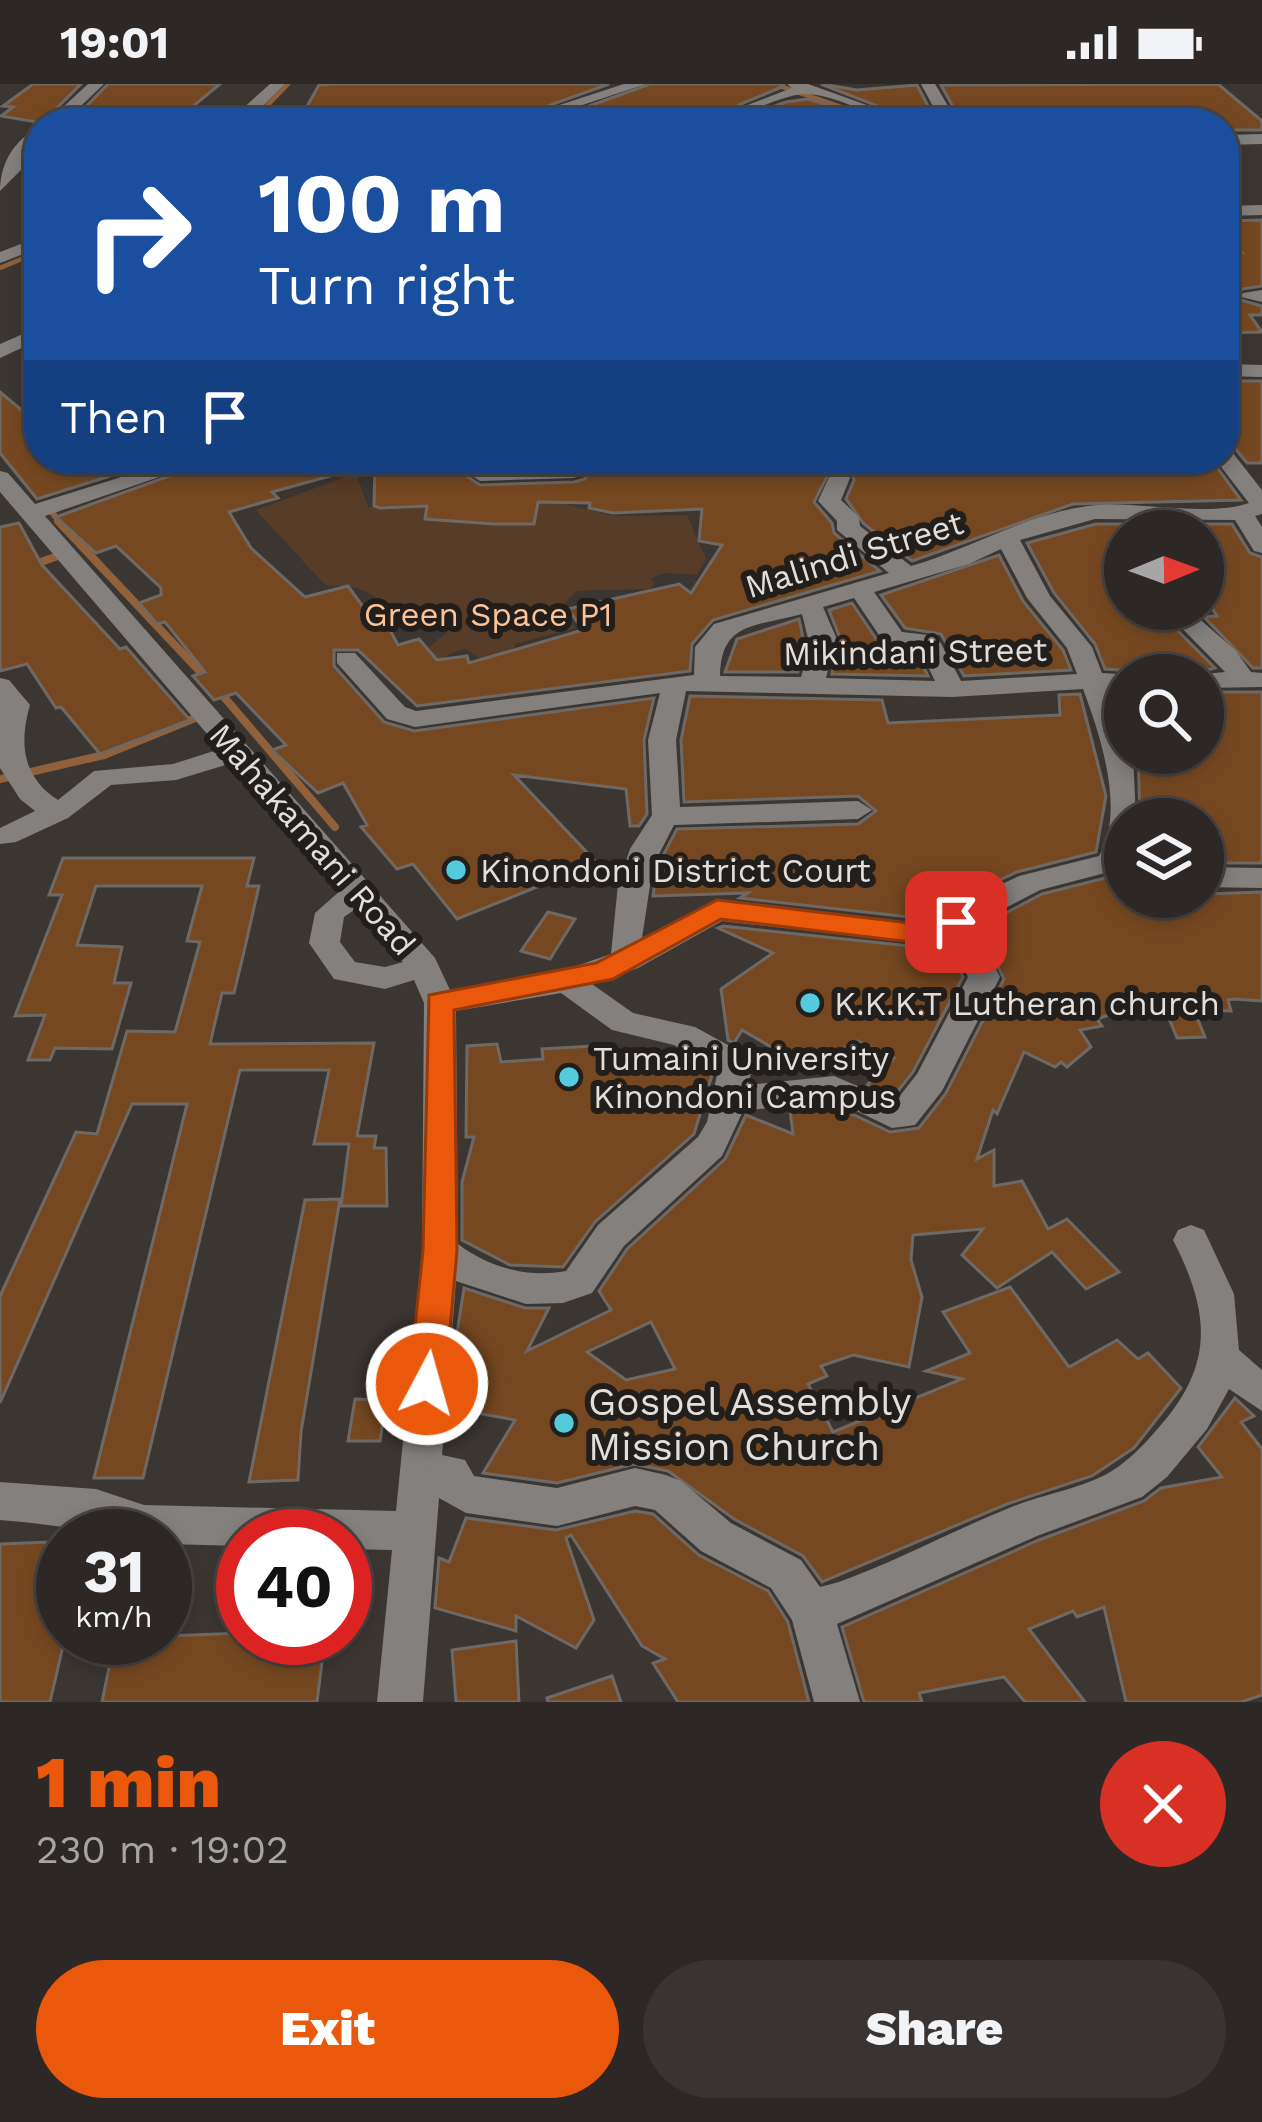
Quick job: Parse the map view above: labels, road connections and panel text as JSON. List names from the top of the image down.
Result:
{
  "streets": {
    "street": ["Malindi Street", "Mikindani Street", "Mahakamani Road"]
  },
  "crossings": [
    ["Malindi Street", "Mikindani Street"]
  ],
  "parks": ["Green Space P1"],
  "places": [
    "Kinondoni District Court",
    "K.K.K.T Lutheran church",
    "Tumaini University Kinondoni Campus",
    "Gospel Assembly Mission Church"
  ],
  "north": "right",
  "page": {
    "status": "19:01",
    "turn": ["100 m", "Turn right"],
    "then": "Then",
    "speed": "31 km/h",
    "limit": "40",
    "heading": ["1 min", "230 m · 19:02"],
    "buttons": ["Exit", "Share"]
  }
}
